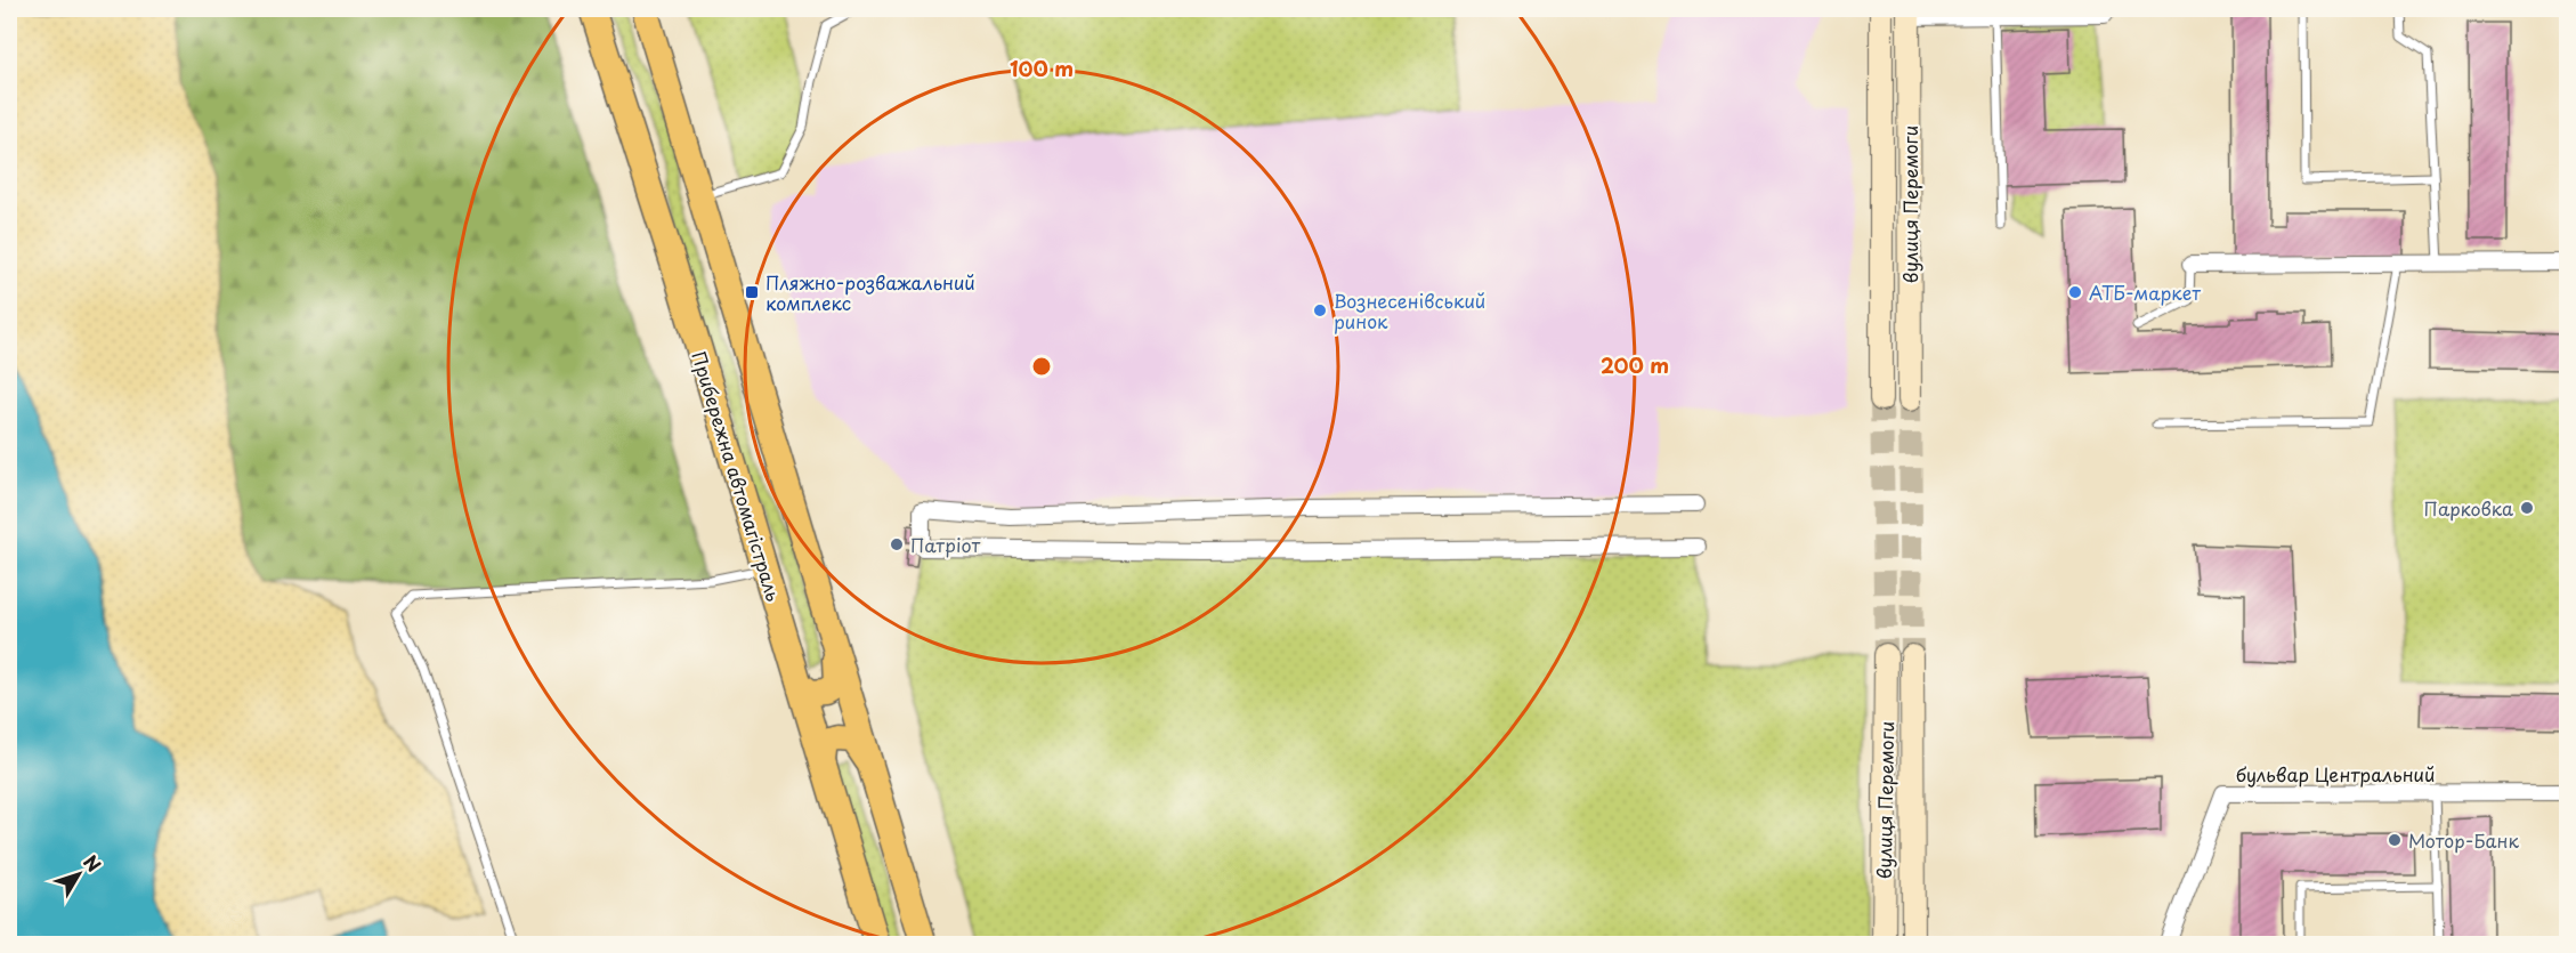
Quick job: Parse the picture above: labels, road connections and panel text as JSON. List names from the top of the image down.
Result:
{
  "streets": {
    "main road": ["вулиця Перемоги", "Прибережна автомагістраль"],
    "street": ["бульвар Центральний"]
  },
  "places": {
    "transit": ["Пляжно-розважальний комплекс"],
    "other": [
      "АТБ-маркет",
      "Вознесенівський ринок",
      "Парковка",
      "Патріот",
      "Мотор-Банк"
    ]
  },
  "north": "top right",
  "rings": ["100 m", "200 m"]
}
